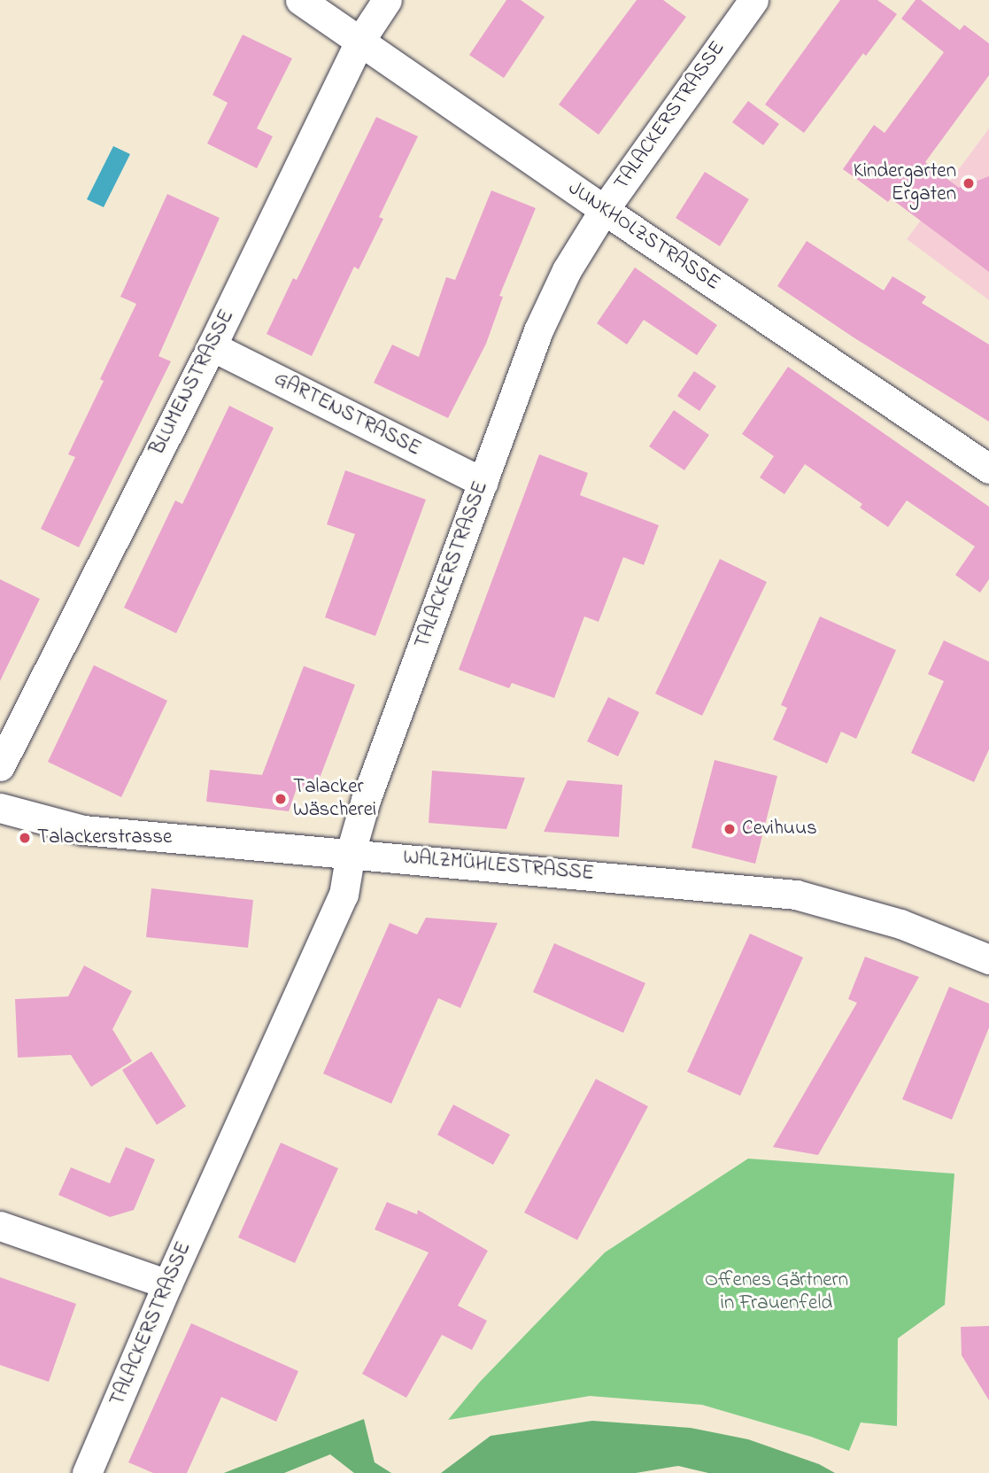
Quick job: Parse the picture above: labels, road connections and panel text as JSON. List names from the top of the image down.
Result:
{
  "streets": {
    "street": [
      "TALACKERSTRASSE",
      "JUNKHOLZSTRASSE",
      "BLUMENSTRASSE",
      "GARTENSTRASSE",
      "WALZMÜHLESTRASSE"
    ]
  },
  "crossings": [
    ["TALACKERSTRASSE", "JUNKHOLZSTRASSE"],
    ["TALACKERSTRASSE", "GARTENSTRASSE"],
    ["TALACKERSTRASSE", "WALZMÜHLESTRASSE"],
    ["JUNKHOLZSTRASSE", "BLUMENSTRASSE"],
    ["BLUMENSTRASSE", "GARTENSTRASSE"]
  ],
  "parks": ["Offenes Gärtnern in Frauenfeld"],
  "places": [
    "Kindergarten Ergaten",
    "Talacker Wäscherei",
    "Cevihuus",
    "Talackerstrasse"
  ]
}
